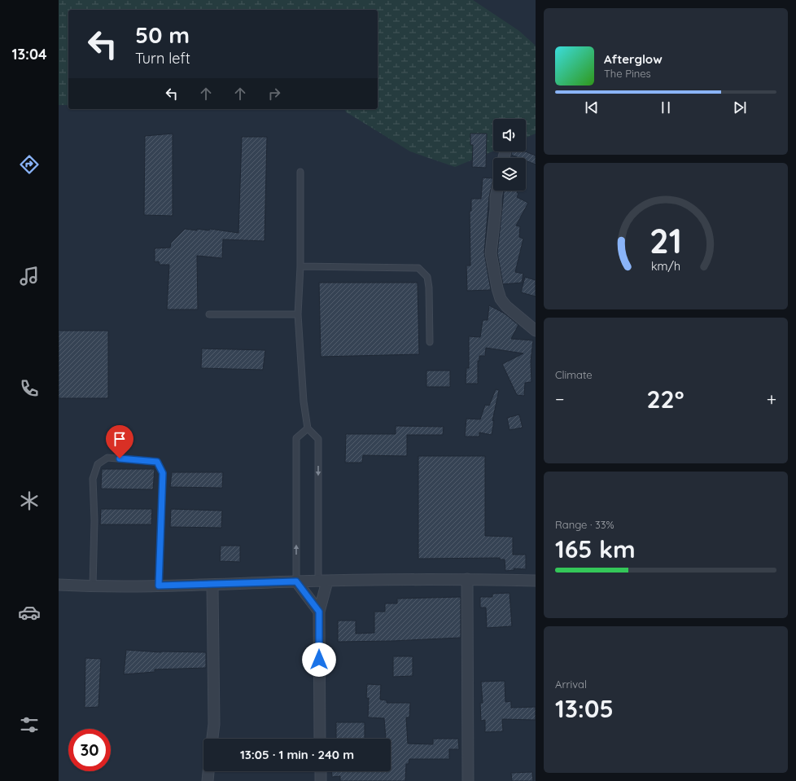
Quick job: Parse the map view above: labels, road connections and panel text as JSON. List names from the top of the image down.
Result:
{
  "page": {
    "tabs": "13:04",
    "turn": ["50 m", "Turn left"],
    "song": ["Afterglow", "The Pines"],
    "tile": [
      "Climate",
      ["Range · 33%", "165 km"],
      ["Arrival", "13:05"]
    ],
    "heat": ["−", "22°", "+"],
    "limit": "30",
    "trip": "13:05 · 1 min · 240 m",
    "gauge": ["21", "km/h"]
  }
}
